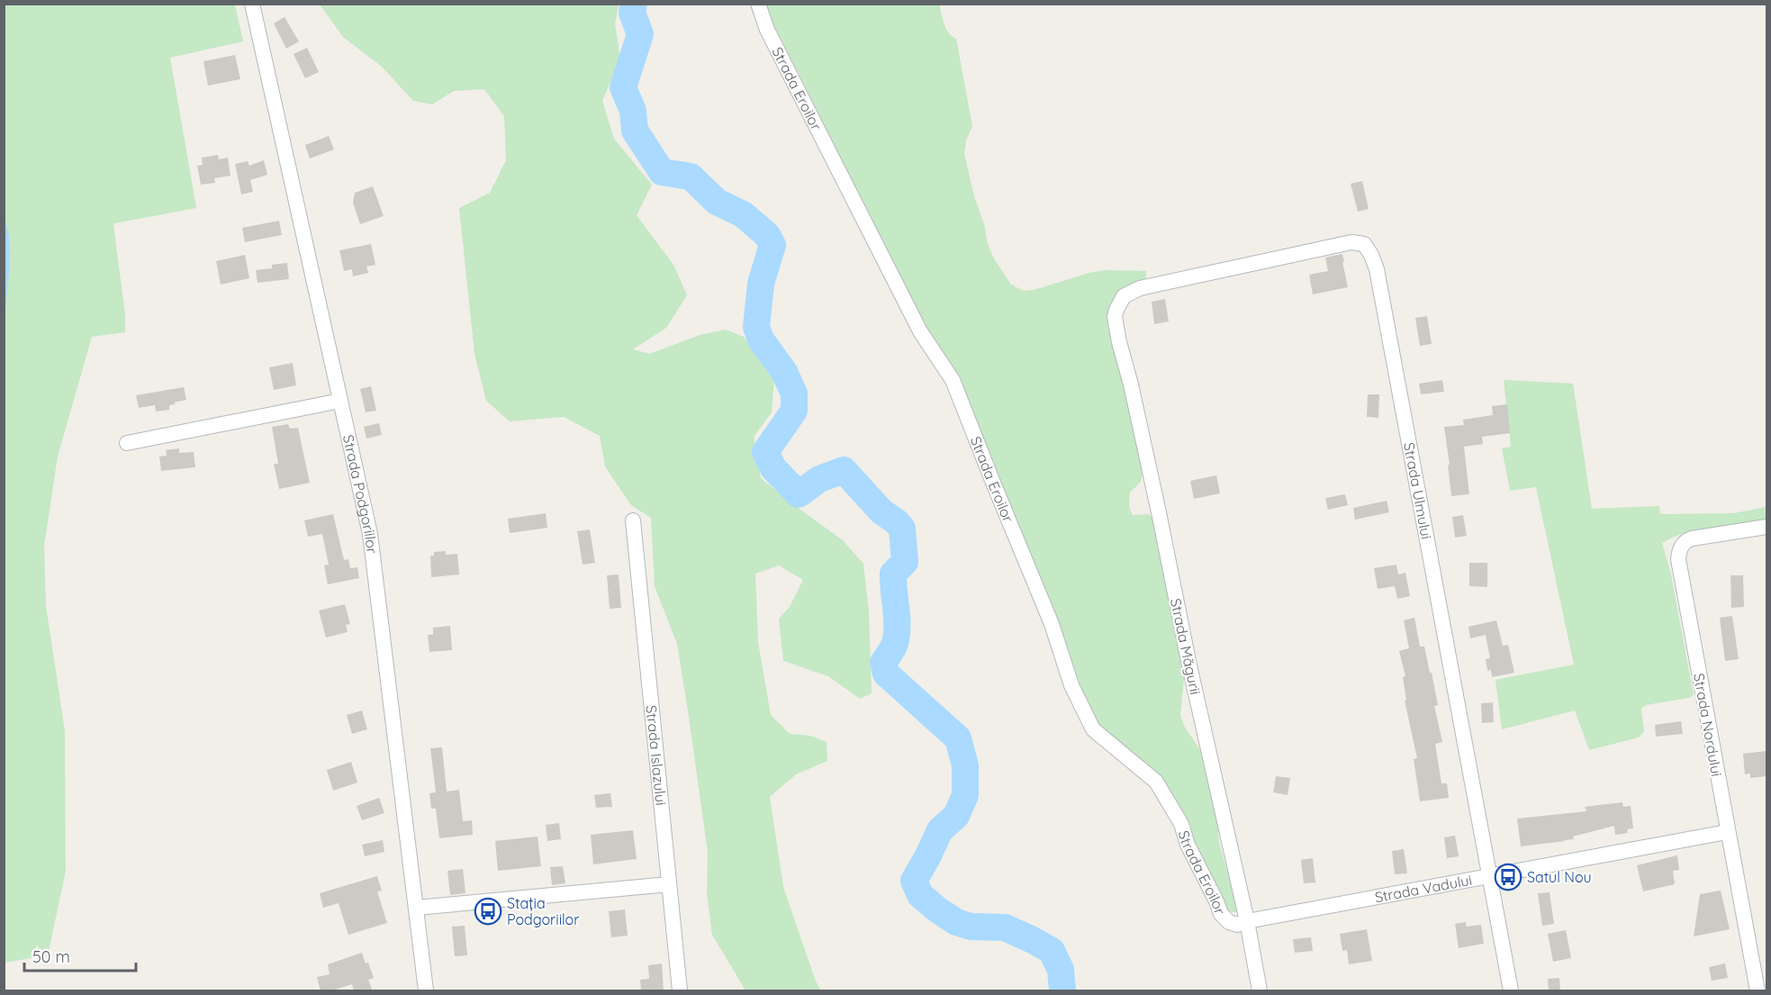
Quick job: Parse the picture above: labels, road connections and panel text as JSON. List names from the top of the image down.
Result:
{
  "streets": {
    "street": [
      "Strada Eroilor",
      "Strada Ulmului",
      "Strada Podgoriilor",
      "Strada Măgurii",
      "Strada Nordului",
      "Strada Islazului",
      "Strada Vadului"
    ]
  },
  "crossings": [
    ["Strada Eroilor", "Strada Măgurii"],
    ["Strada Eroilor", "Strada Vadului"],
    ["Strada Ulmului", "Strada Măgurii"],
    ["Strada Ulmului", "Strada Vadului"],
    ["Strada Măgurii", "Strada Vadului"],
    ["Strada Nordului", "Strada Vadului"]
  ],
  "places": {
    "bus stop": ["Satul Nou", "Stația Podgoriilor"]
  },
  "scale_bar": "50 m"
}
